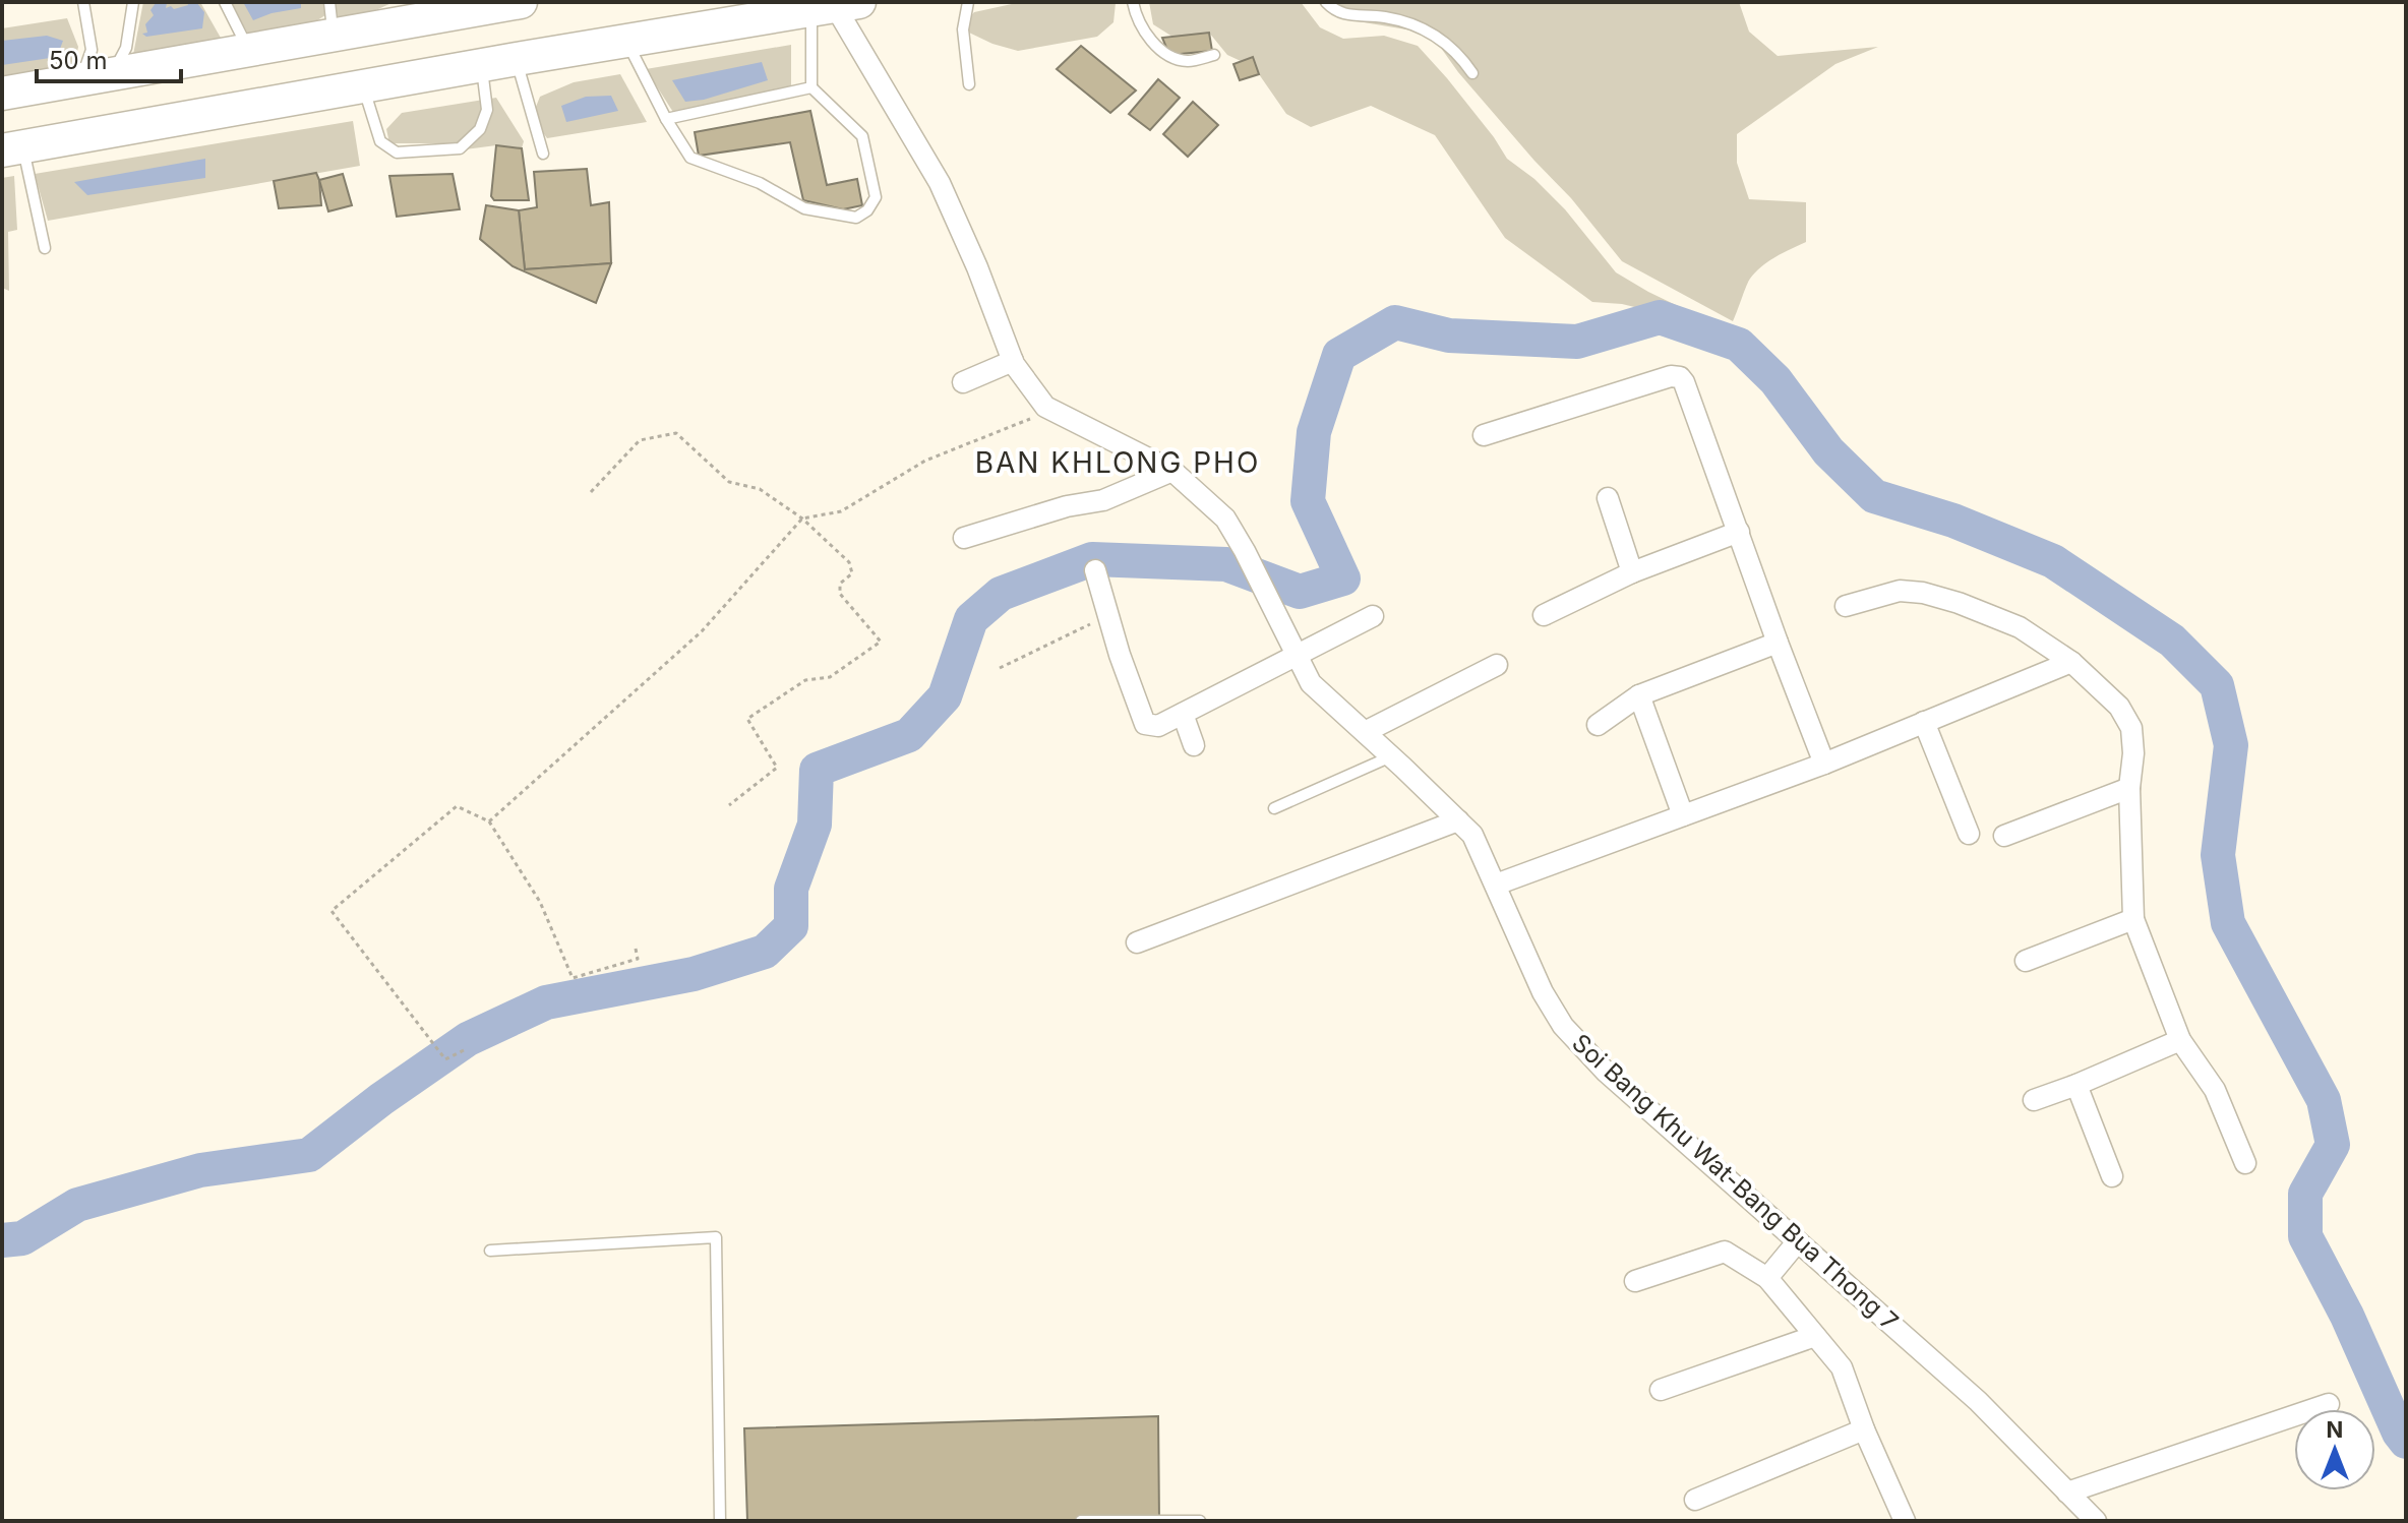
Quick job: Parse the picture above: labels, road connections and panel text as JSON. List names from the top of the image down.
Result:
{
  "streets": {
    "street": ["Soi Bang Khu Wat-Bang Bua Thong 7"]
  },
  "districts": ["BAN KHLONG PHO"],
  "scale_bar": "50 m",
  "north": "top"
}
